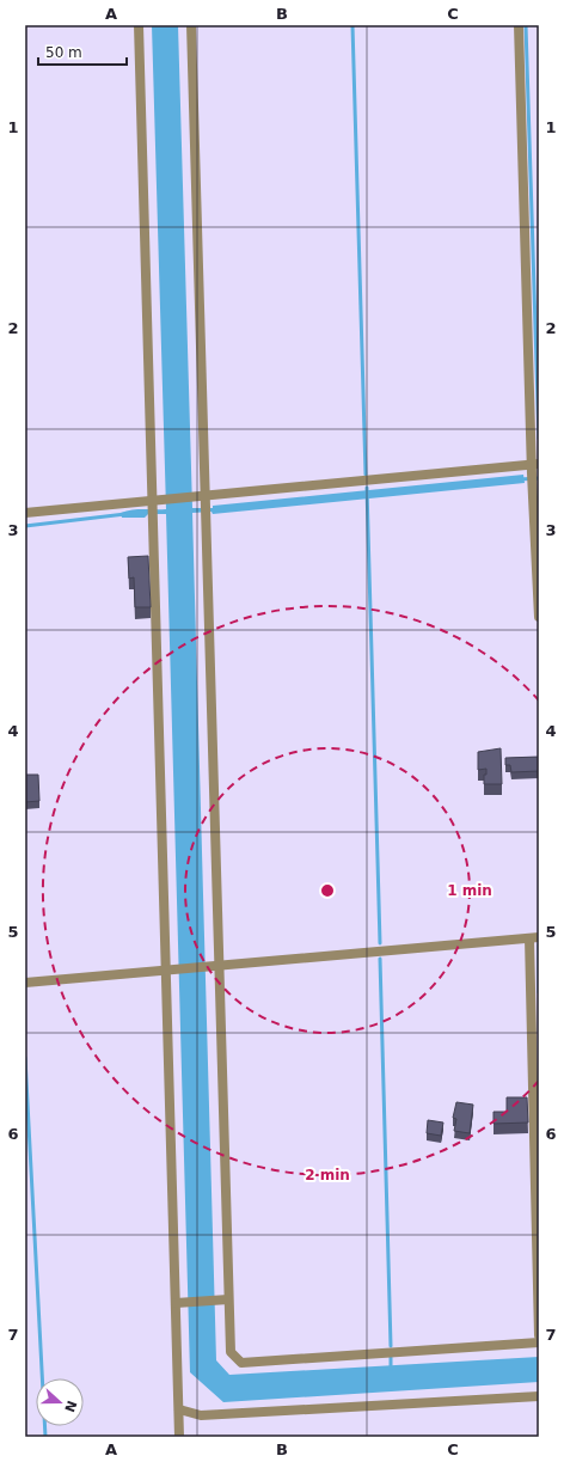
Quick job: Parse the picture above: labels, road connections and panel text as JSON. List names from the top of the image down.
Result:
{
  "scale_bar": "50 m",
  "north": "right",
  "grid": {
    "columns": ["A", "B", "C"],
    "rows": [
      "1",
      "2",
      "3",
      "4",
      "5",
      "6",
      "7"
    ]
  },
  "rings": ["1 min", "2 min"]
}
